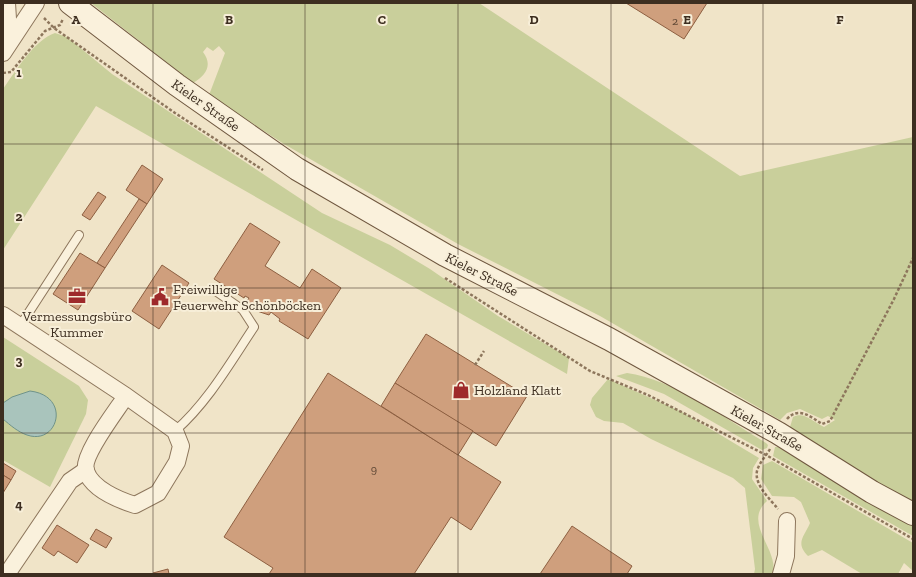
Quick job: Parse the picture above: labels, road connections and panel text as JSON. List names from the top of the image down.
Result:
{
  "streets": {
    "main road": ["Kieler Straße"]
  },
  "places": {
    "office": ["Vermessungsbüro Kummer"],
    "public building": ["Freiwillige Feuerwehr Schönböcken"],
    "shop": ["Holzland Klatt"]
  },
  "house_numbers": ["2", "9"],
  "grid": {
    "columns": [
      "A",
      "B",
      "C",
      "D",
      "E",
      "F"
    ],
    "rows": [
      "1",
      "2",
      "3",
      "4"
    ]
  }
}
